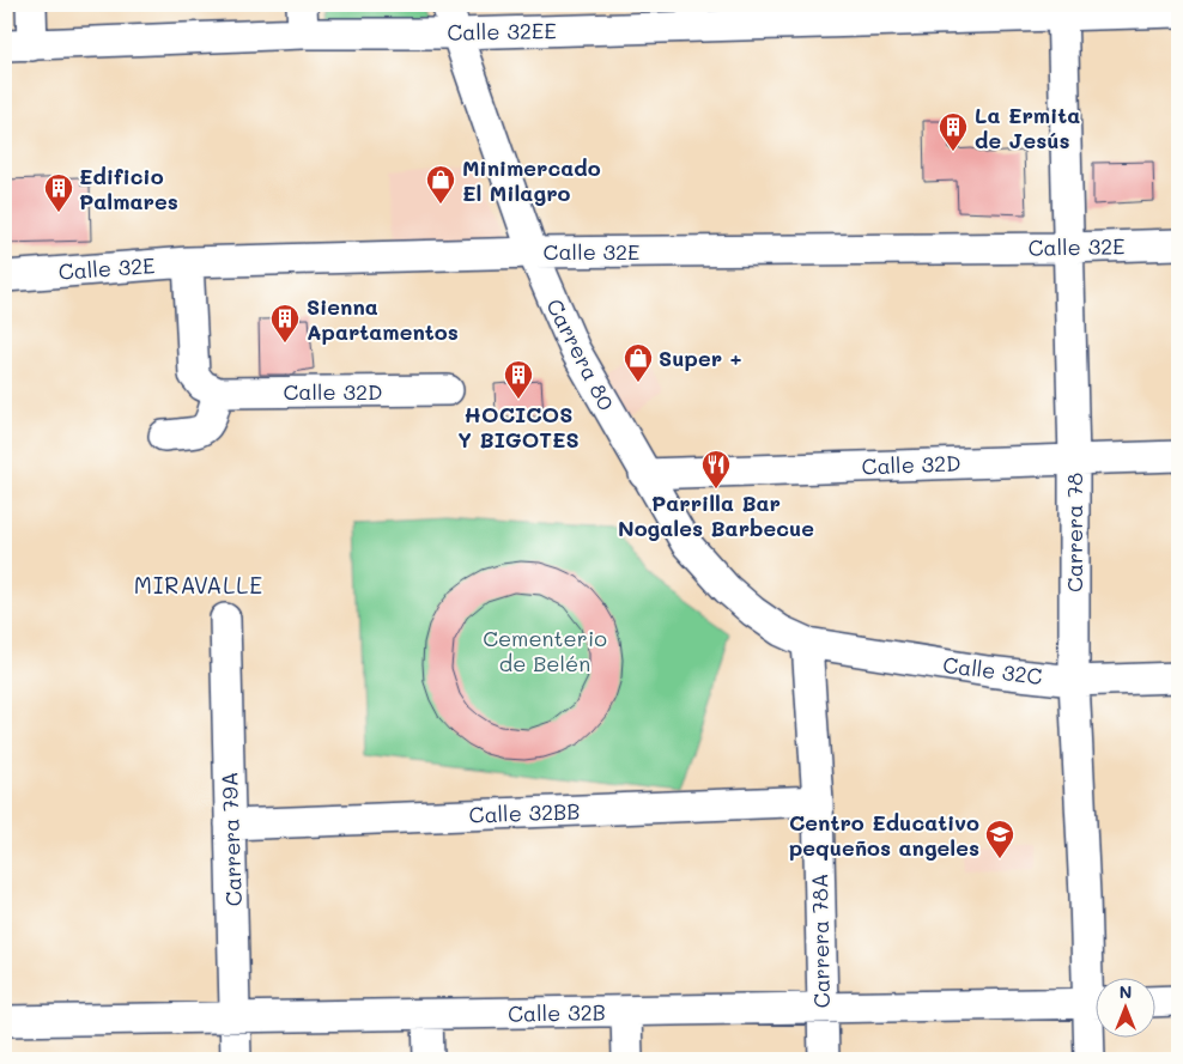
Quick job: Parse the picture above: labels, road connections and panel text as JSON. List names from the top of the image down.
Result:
{
  "streets": {
    "street": [
      "Calle 32EE",
      "Calle 32E",
      "Carrera 80",
      "Calle 32D",
      "Carrera 78",
      "Calle 32C",
      "Calle 32BB",
      "Carrera 79A",
      "Carrera 78A",
      "Calle 32B"
    ]
  },
  "crossings": [
    ["Calle 32EE", "Carrera 80"],
    ["Calle 32EE", "Carrera 78"],
    ["Calle 32E", "Carrera 80"],
    ["Calle 32E", "Carrera 78"],
    ["Carrera 80", "Calle 32D"],
    ["Carrera 80", "Calle 32C"],
    ["Carrera 80", "Carrera 78A"],
    ["Calle 32D", "Carrera 78"],
    ["Carrera 78", "Calle 32C"],
    ["Calle 32C", "Carrera 78A"],
    ["Calle 32BB", "Carrera 79A"],
    ["Calle 32BB", "Carrera 78A"],
    ["Carrera 79A", "Calle 32B"],
    ["Carrera 78A", "Calle 32B"]
  ],
  "districts": ["MIRAVALLE"],
  "parks": ["Cementerio de Belén"],
  "places": {
    "building": [
      "La Ermita de Jesús",
      "Edificio Palmares",
      "Sienna Apartamentos",
      "HOCICOS Y BIGOTES"
    ],
    "shop": ["Minimercado El Milagro", "Super +"],
    "restaurant": ["Parrilla Bar Nogales Barbecue"],
    "school or university": ["Centro Educativo pequeños angeles"]
  },
  "north": "top"
}
